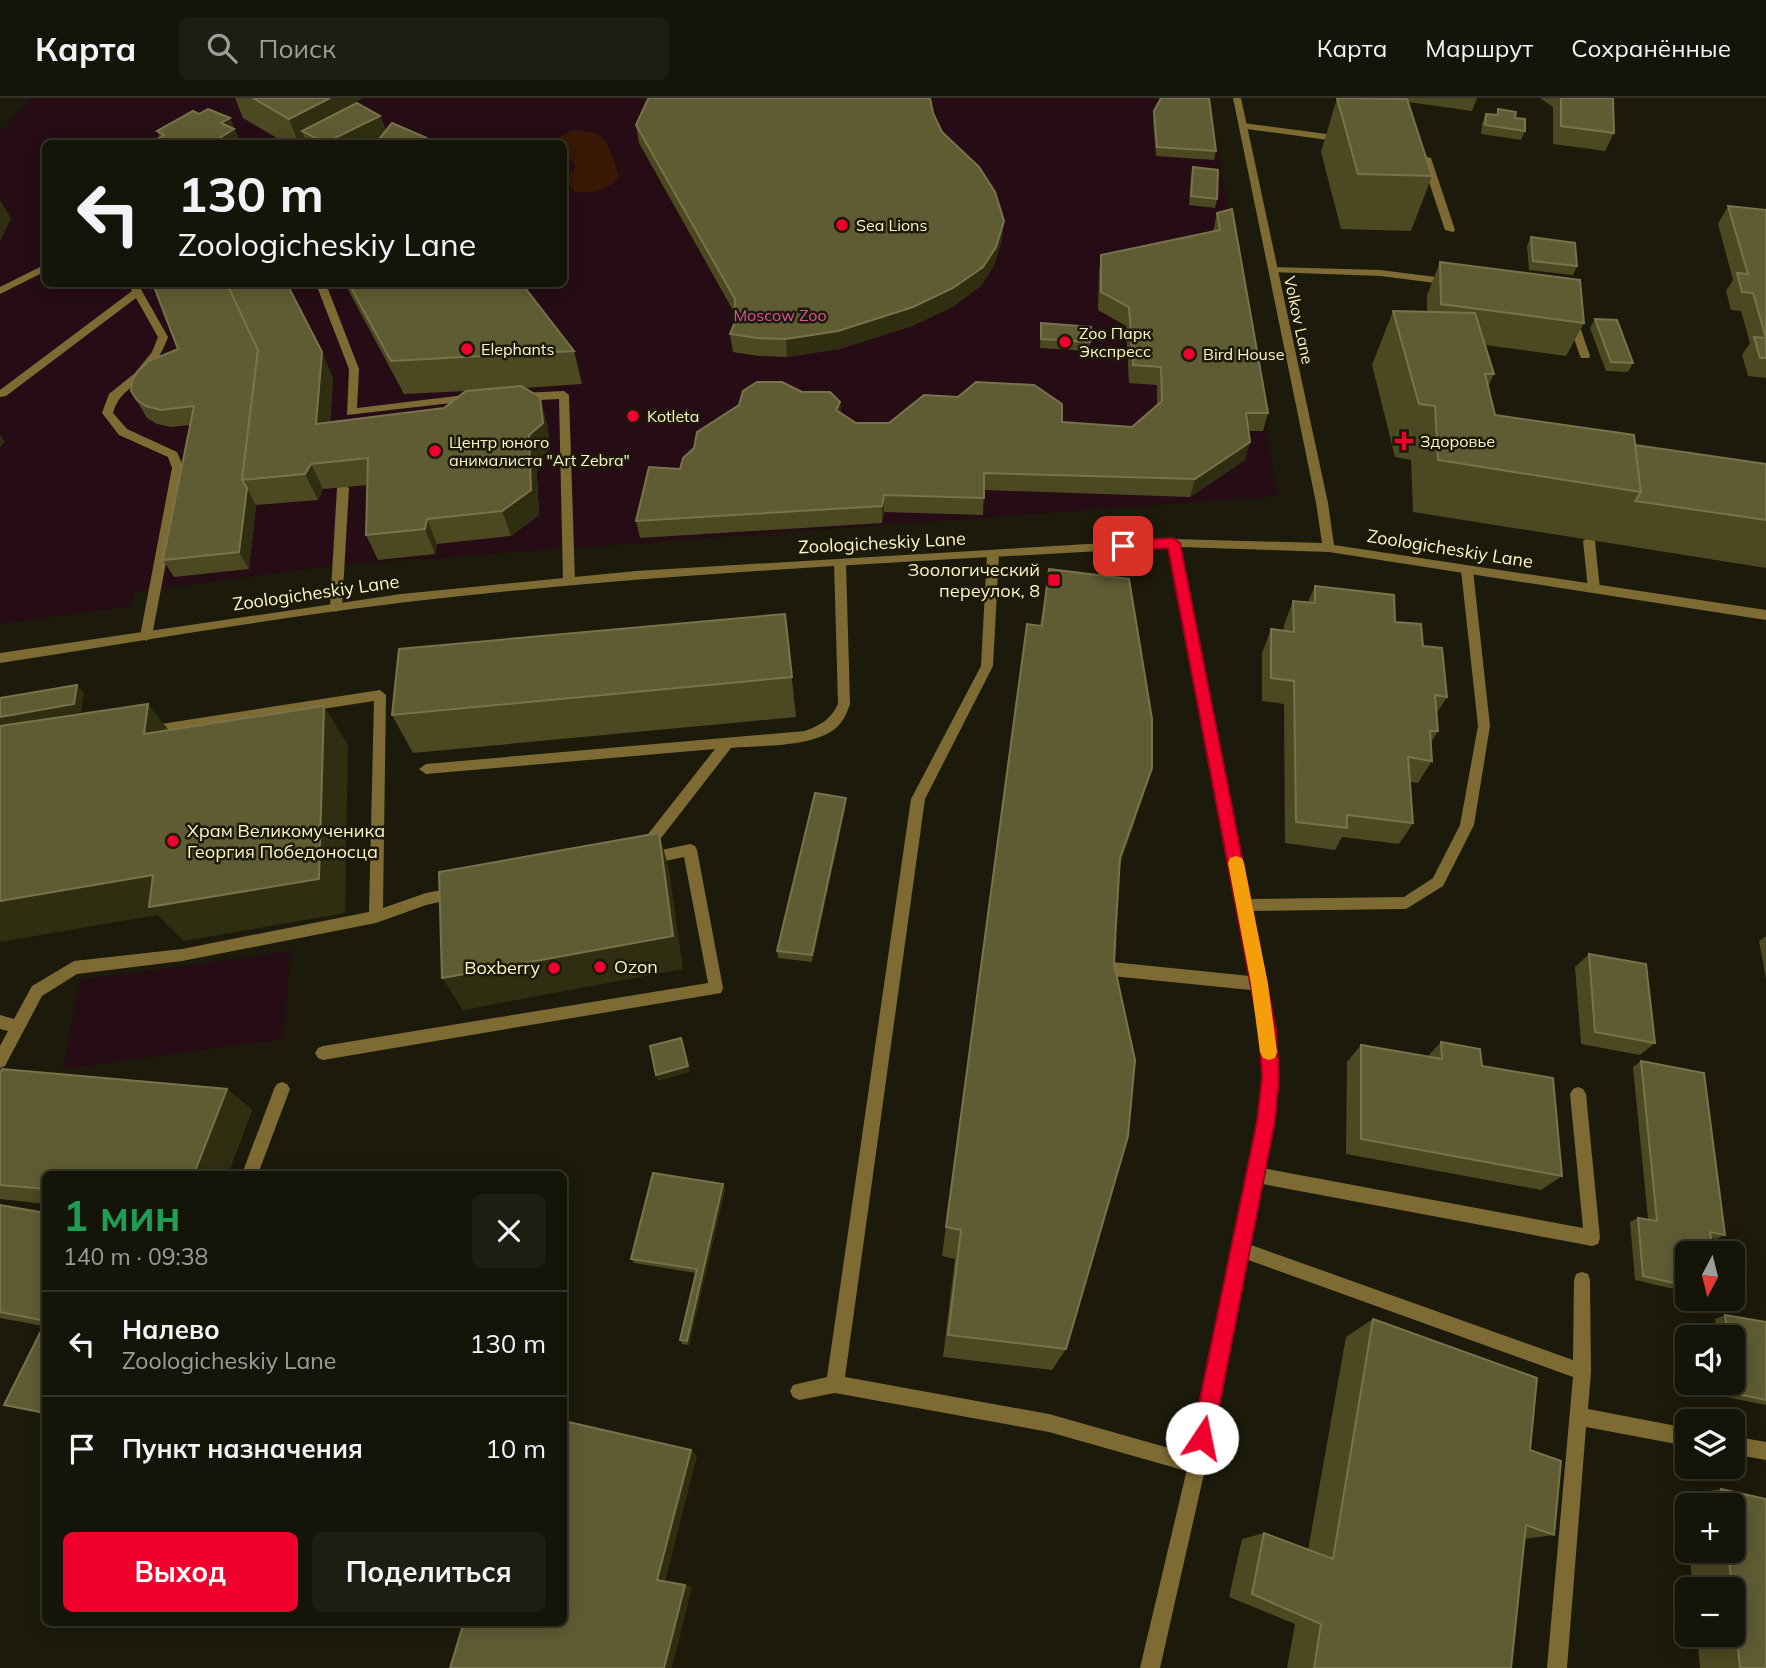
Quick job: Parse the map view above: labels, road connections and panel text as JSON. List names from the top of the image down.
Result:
{
  "streets": {
    "street": ["Volkov Lane", "Zoologicheskiy Lane"]
  },
  "crossings": [
    ["Volkov Lane", "Zoologicheskiy Lane"]
  ],
  "parks": ["Moscow Zoo"],
  "places": {
    "other": [
      "Sea Lions",
      "Zoo Парк Экспресс",
      "Elephants",
      "Bird House",
      "Kotleta",
      "Центр юного анималиста \"Art Zebra\"",
      "Храм Великомученика Георгия Победоносца",
      "Ozon",
      "Boxberry"
    ],
    "health": ["Здоровье"],
    "transit": ["Зоологический переулок, 8"]
  },
  "north": "bottom",
  "page": {
    "header": "Карта",
    "search": "Поиск",
    "nav": ["Карта", "Маршрут", "Сохранённые"],
    "turn": ["130 m", "Zoologicheskiy Lane"],
    "heading": ["1 мин", "140 m · 09:38"],
    "map_buttons": ["+", "−"],
    "list": [
      {
        "name": "Налево",
        "note": "Zoologicheskiy Lane",
        "value": "130 m"
      },
      {
        "name": "Пункт назначения",
        "value": "10 m"
      }
    ],
    "buttons": ["Выход", "Поделиться"]
  }
}
